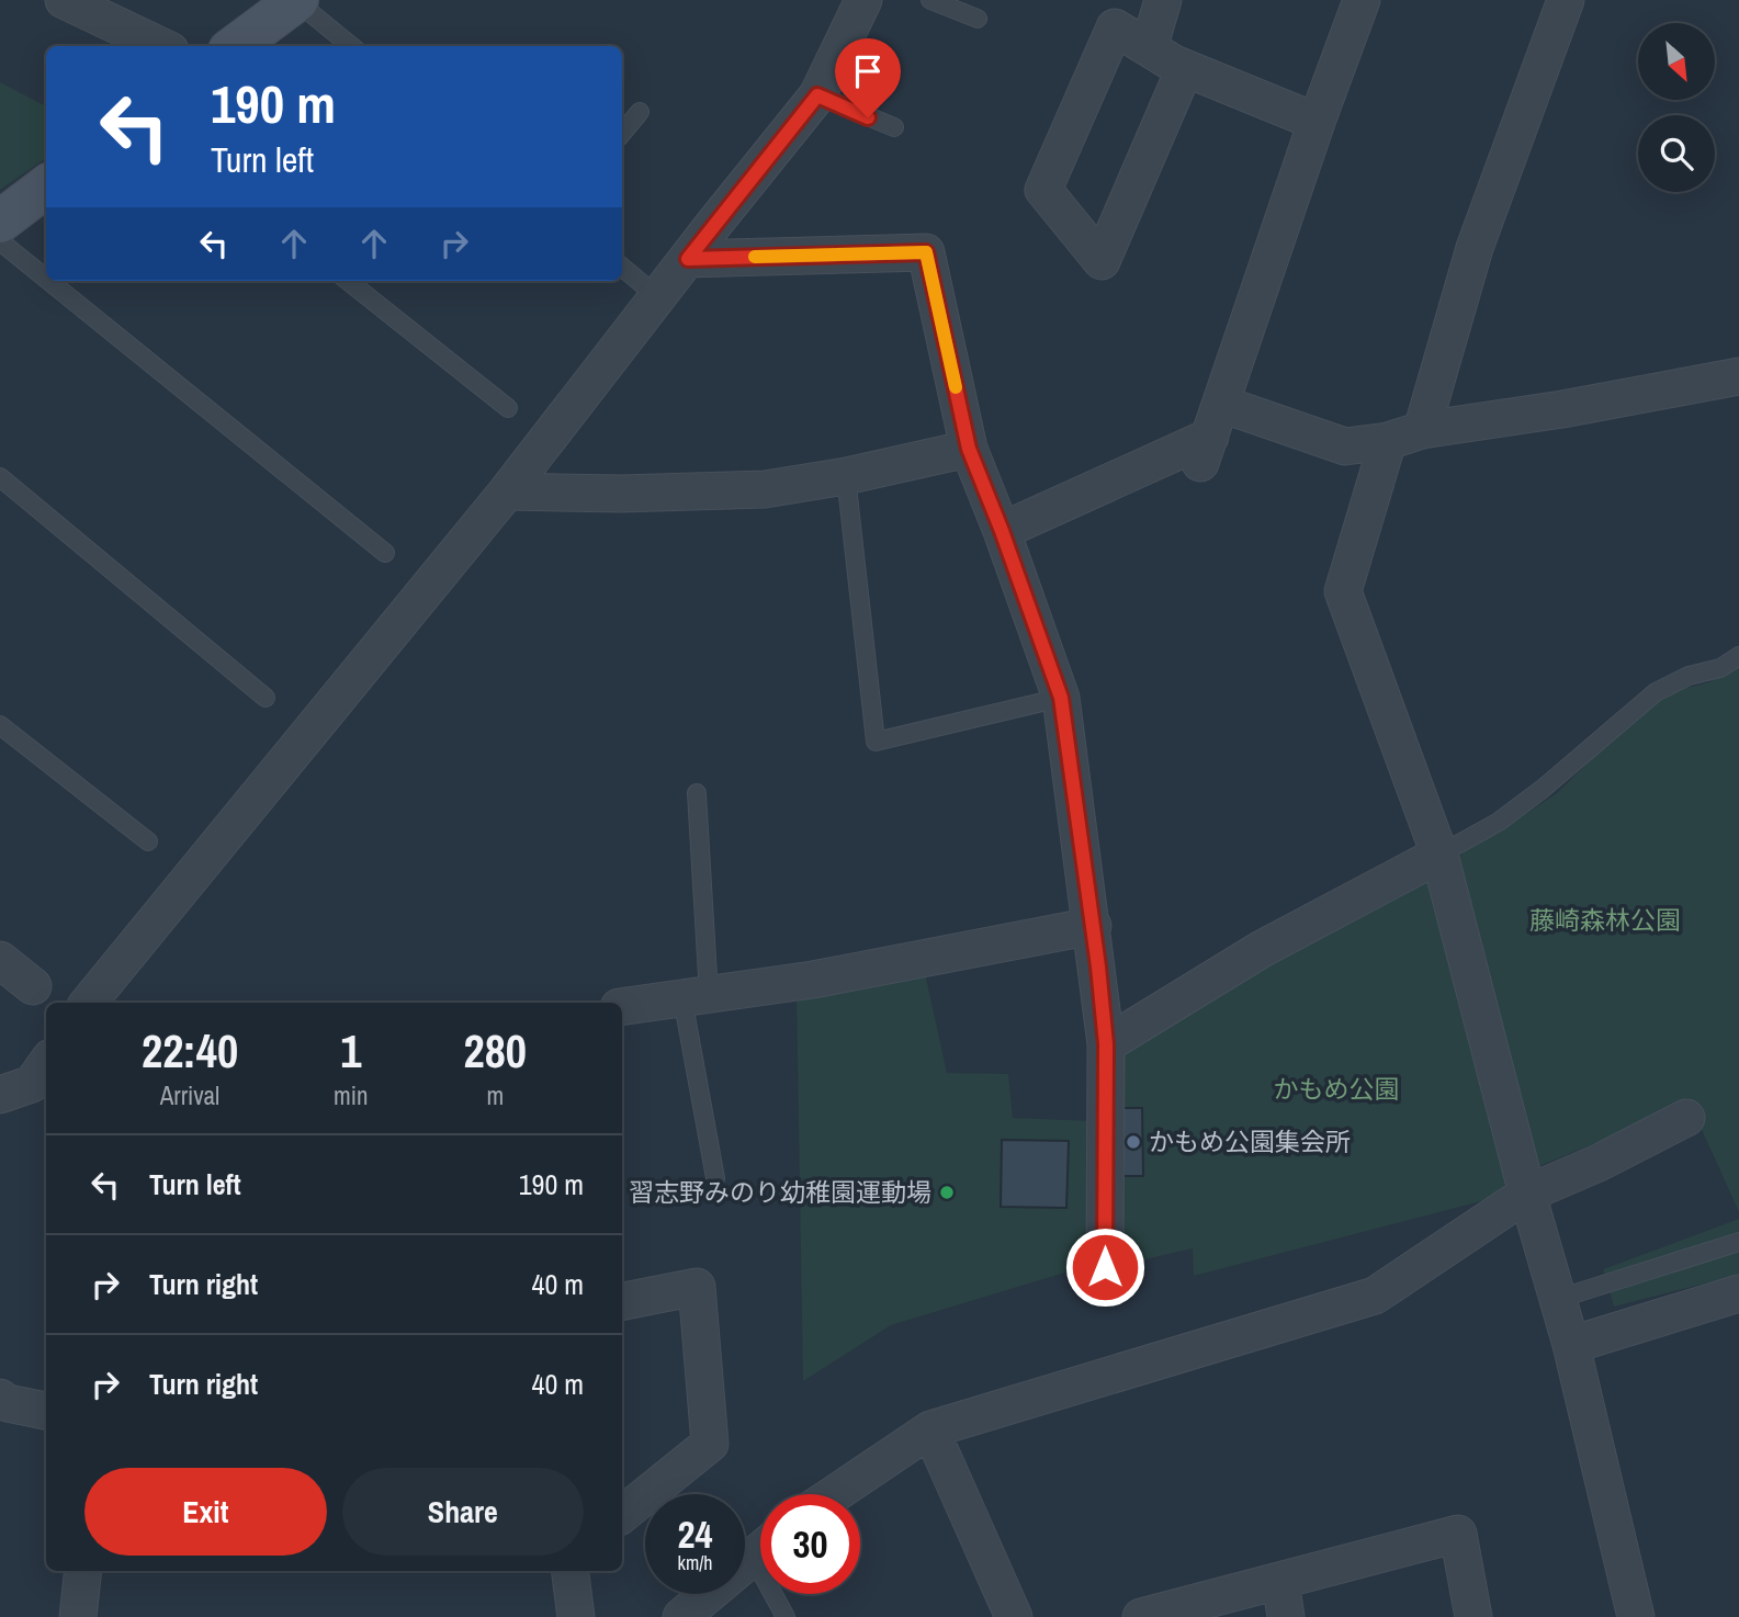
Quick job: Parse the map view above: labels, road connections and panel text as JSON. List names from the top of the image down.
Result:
{
  "parks": ["藤崎森林公園", "かもめ公園"],
  "places": ["かもめ公園集会所", "習志野みのり幼稚園運動場"],
  "north": "bottom right",
  "page": {
    "turn": ["190 m", "Turn left"],
    "eta": [
      "22:40",
      "Arrival",
      "1",
      "min",
      "280",
      "m"
    ],
    "list": [
      {
        "name": "Turn left",
        "value": "190 m"
      },
      {
        "name": "Turn right",
        "value": "40 m"
      },
      {
        "name": "Turn right",
        "value": "40 m"
      }
    ],
    "buttons": ["Exit", "Share"],
    "speed": "24 km/h",
    "limit": "30"
  }
}
